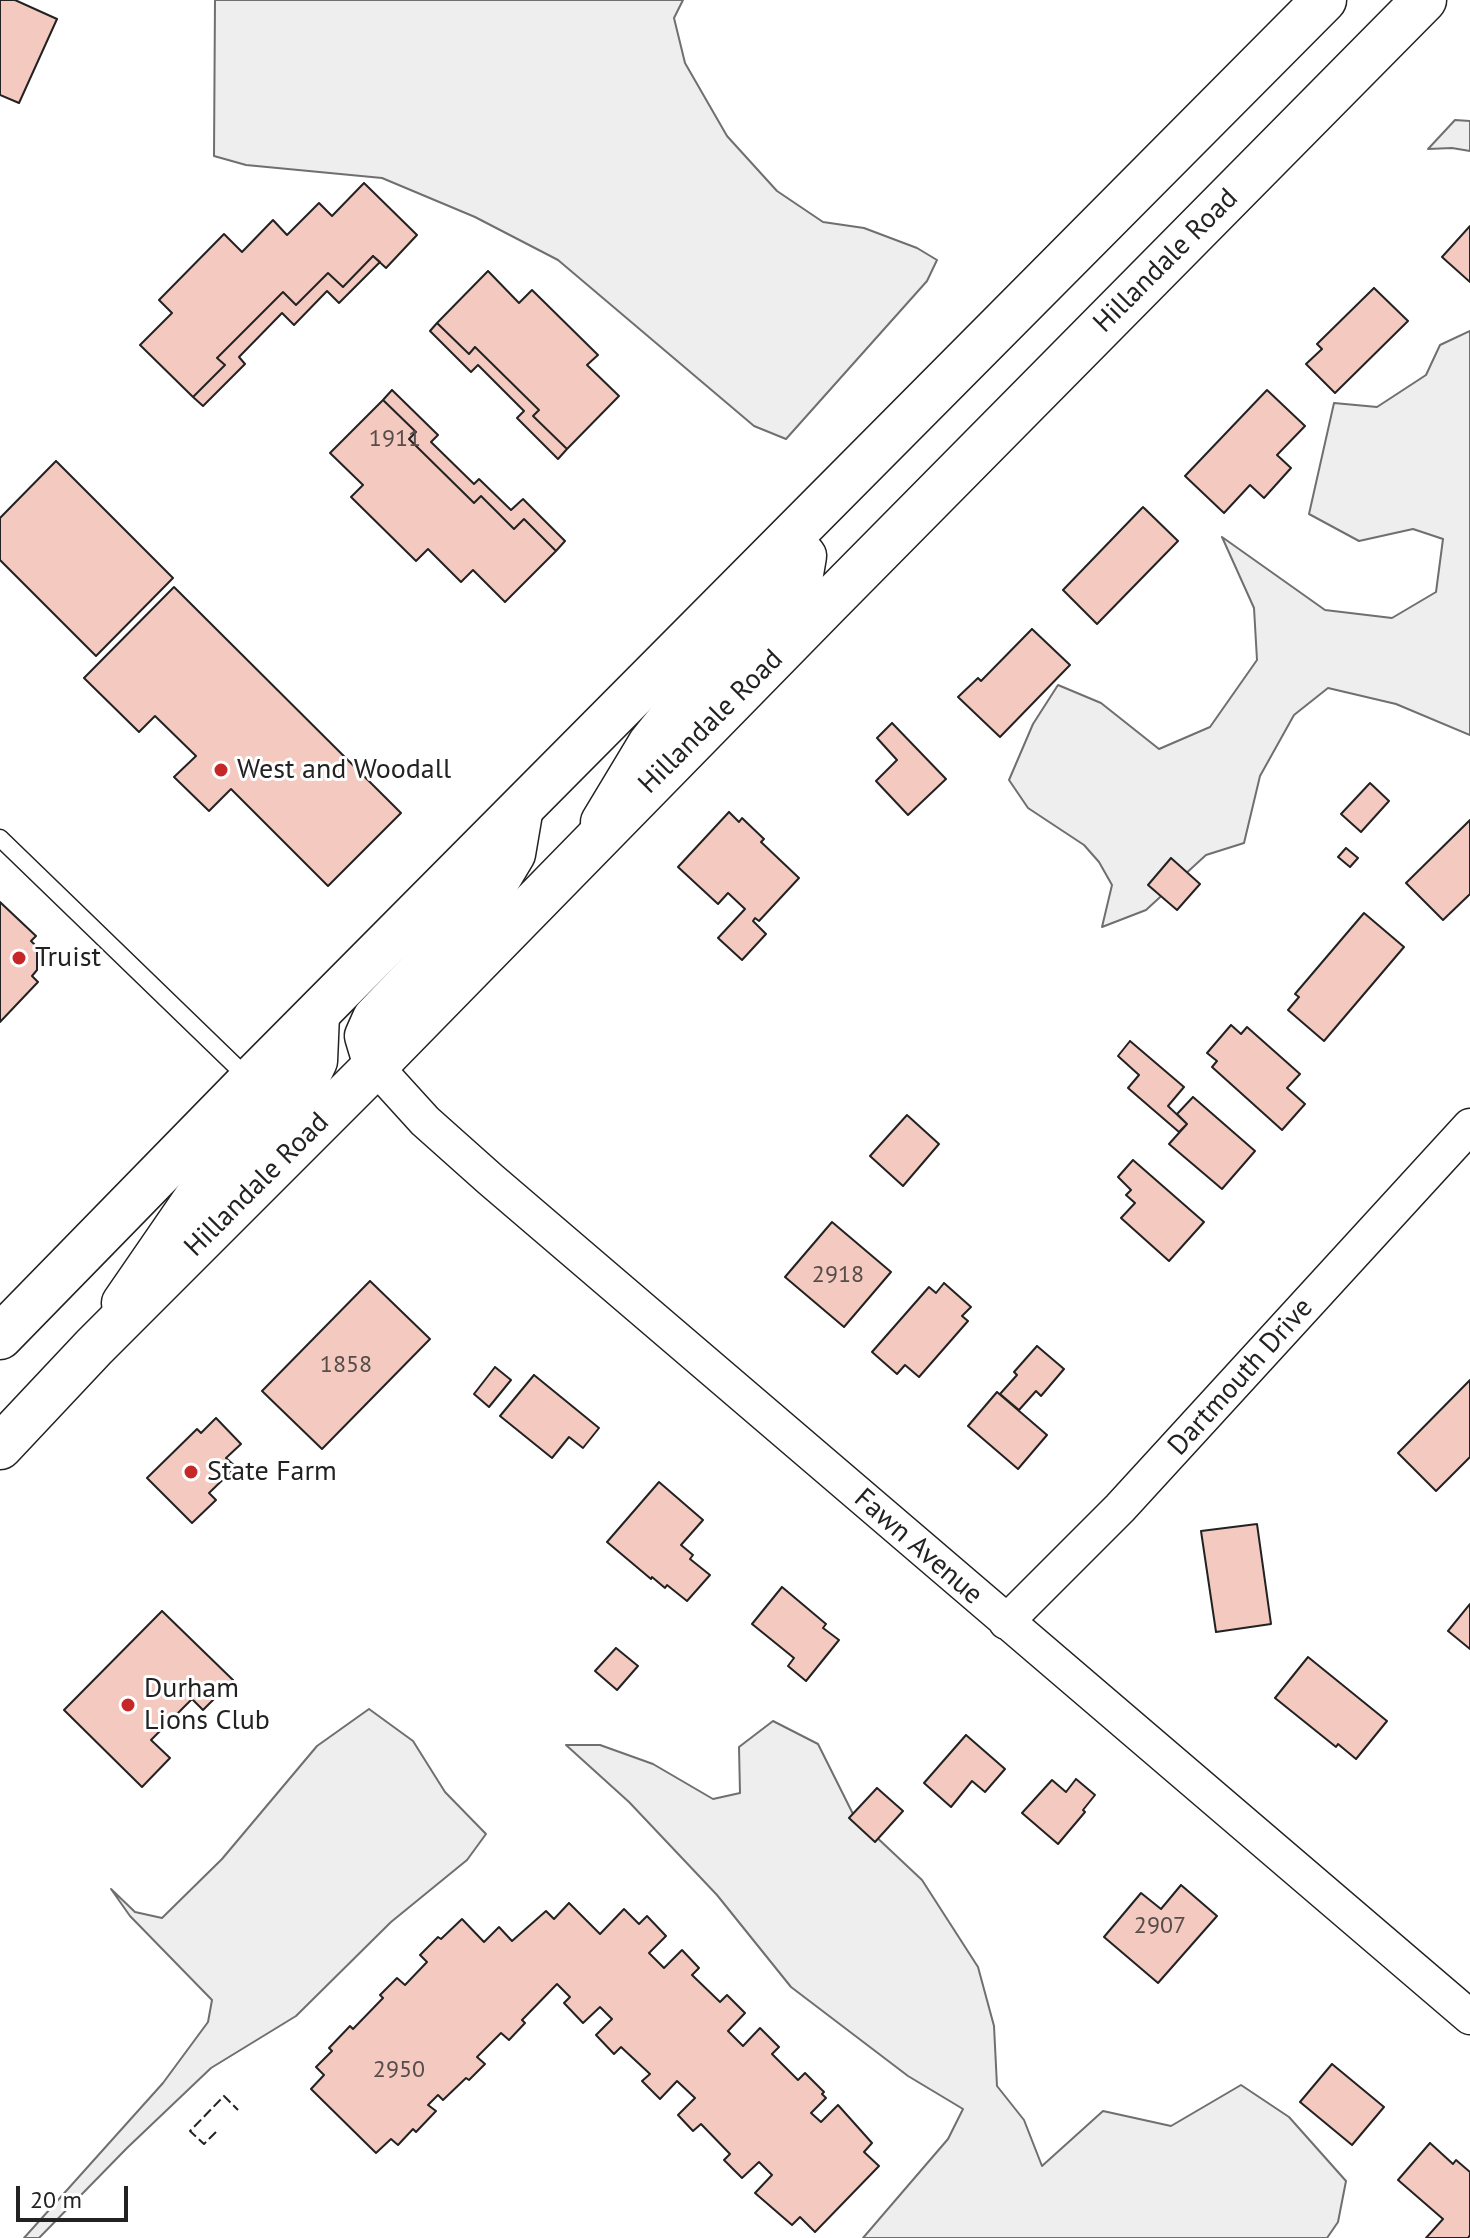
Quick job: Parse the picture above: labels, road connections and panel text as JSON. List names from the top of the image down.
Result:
{
  "streets": {
    "main road": ["Hillandale Road"],
    "street": ["Dartmouth Drive", "Fawn Avenue"]
  },
  "crossings": [
    ["Hillandale Road", "Fawn Avenue"],
    ["Dartmouth Drive", "Fawn Avenue"]
  ],
  "places": [
    "West and Woodall",
    "Truist",
    "State Farm",
    "Durham Lions Club"
  ],
  "house_numbers": [
    "1911",
    "2918",
    "1858",
    "2907",
    "2950"
  ],
  "scale_bar": "20 m"
}
